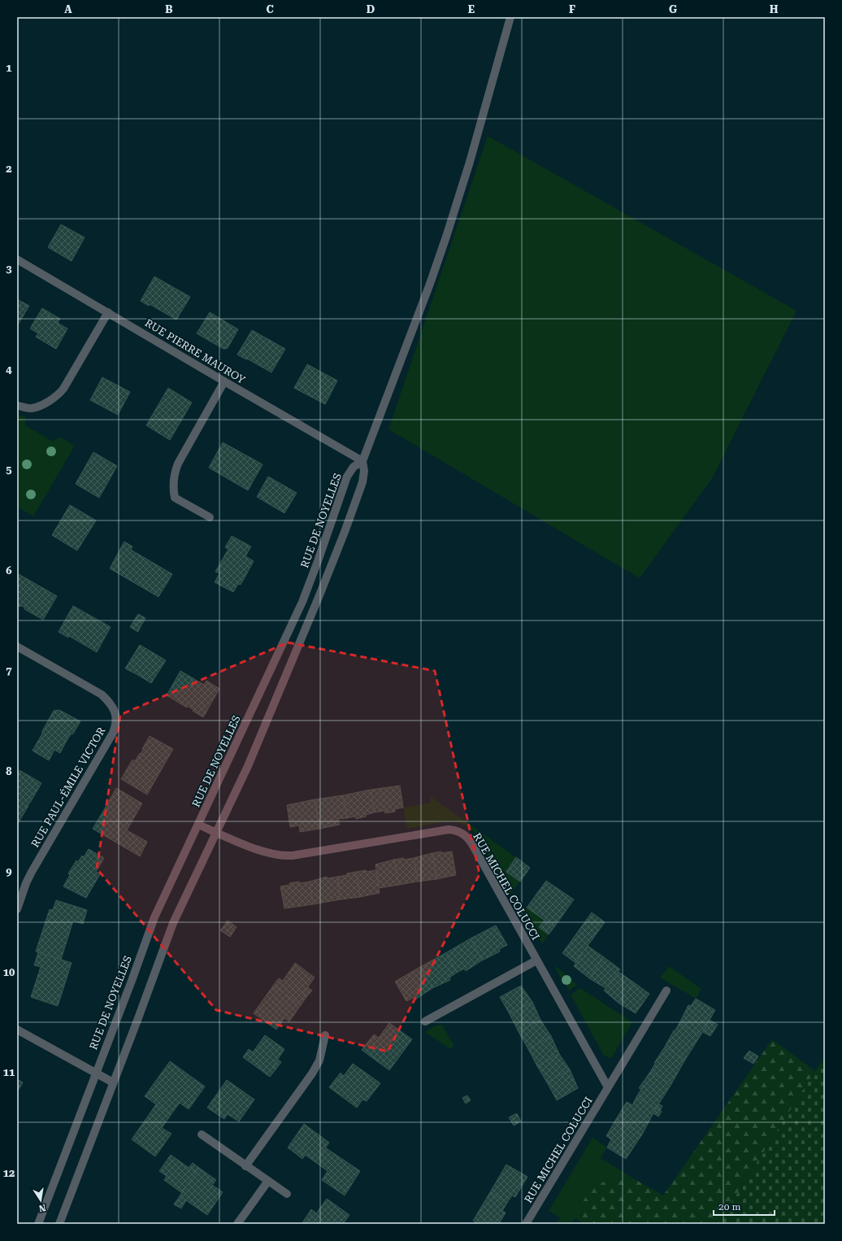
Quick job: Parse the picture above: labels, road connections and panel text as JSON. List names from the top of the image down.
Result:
{
  "streets": {
    "street": [
      "RUE PIERRE MAUROY",
      "RUE DE NOYELLES",
      "RUE PAUL-ÉMILE VICTOR",
      "RUE MICHEL COLUCCI"
    ]
  },
  "crossings": [
    ["RUE PIERRE MAUROY", "RUE DE NOYELLES"],
    ["RUE DE NOYELLES", "RUE MICHEL COLUCCI"]
  ],
  "scale_bar": "20 m",
  "north": "bottom",
  "grid": {
    "columns": [
      "A",
      "B",
      "C",
      "D",
      "E",
      "F",
      "G",
      "H"
    ],
    "rows": [
      "1",
      "2",
      "3",
      "4",
      "5",
      "6",
      "7",
      "8",
      "9",
      "10",
      "11",
      "12"
    ]
  }
}
